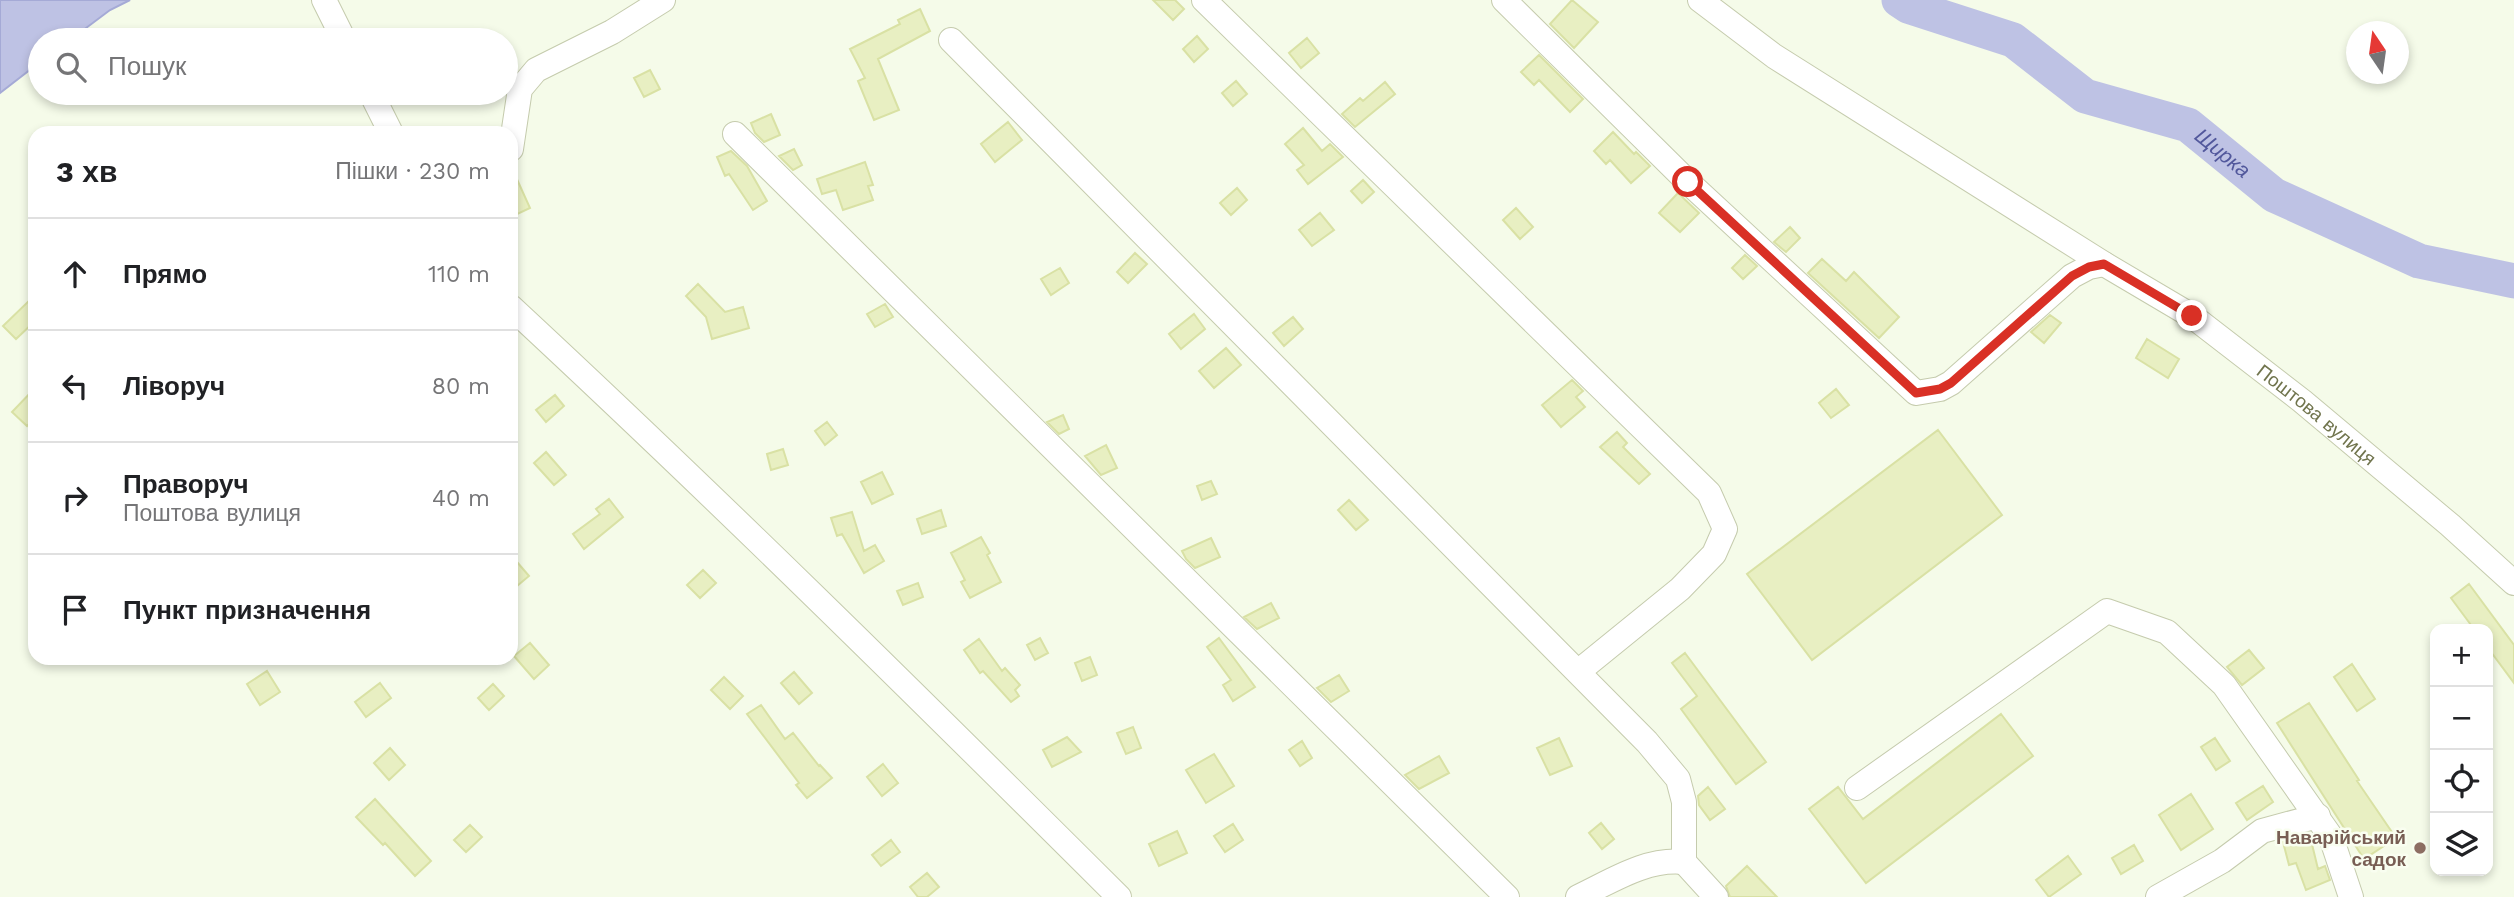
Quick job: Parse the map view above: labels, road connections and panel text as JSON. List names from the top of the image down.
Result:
{
  "streets": {
    "street": ["Поштова вулиця"]
  },
  "water": ["Щирка"],
  "places": ["Наварійський садок"],
  "north": "top",
  "page": {
    "search": "Пошук",
    "heading": ["3 хв", "Пішки · 230 m"],
    "list": [
      ["Прямо", "110 m"],
      ["Ліворуч", "80 m"],
      ["Праворуч", "Поштова вулиця", "40 m"],
      "Пункт призначення"
    ],
    "map_buttons": ["+", "−"]
  }
}
